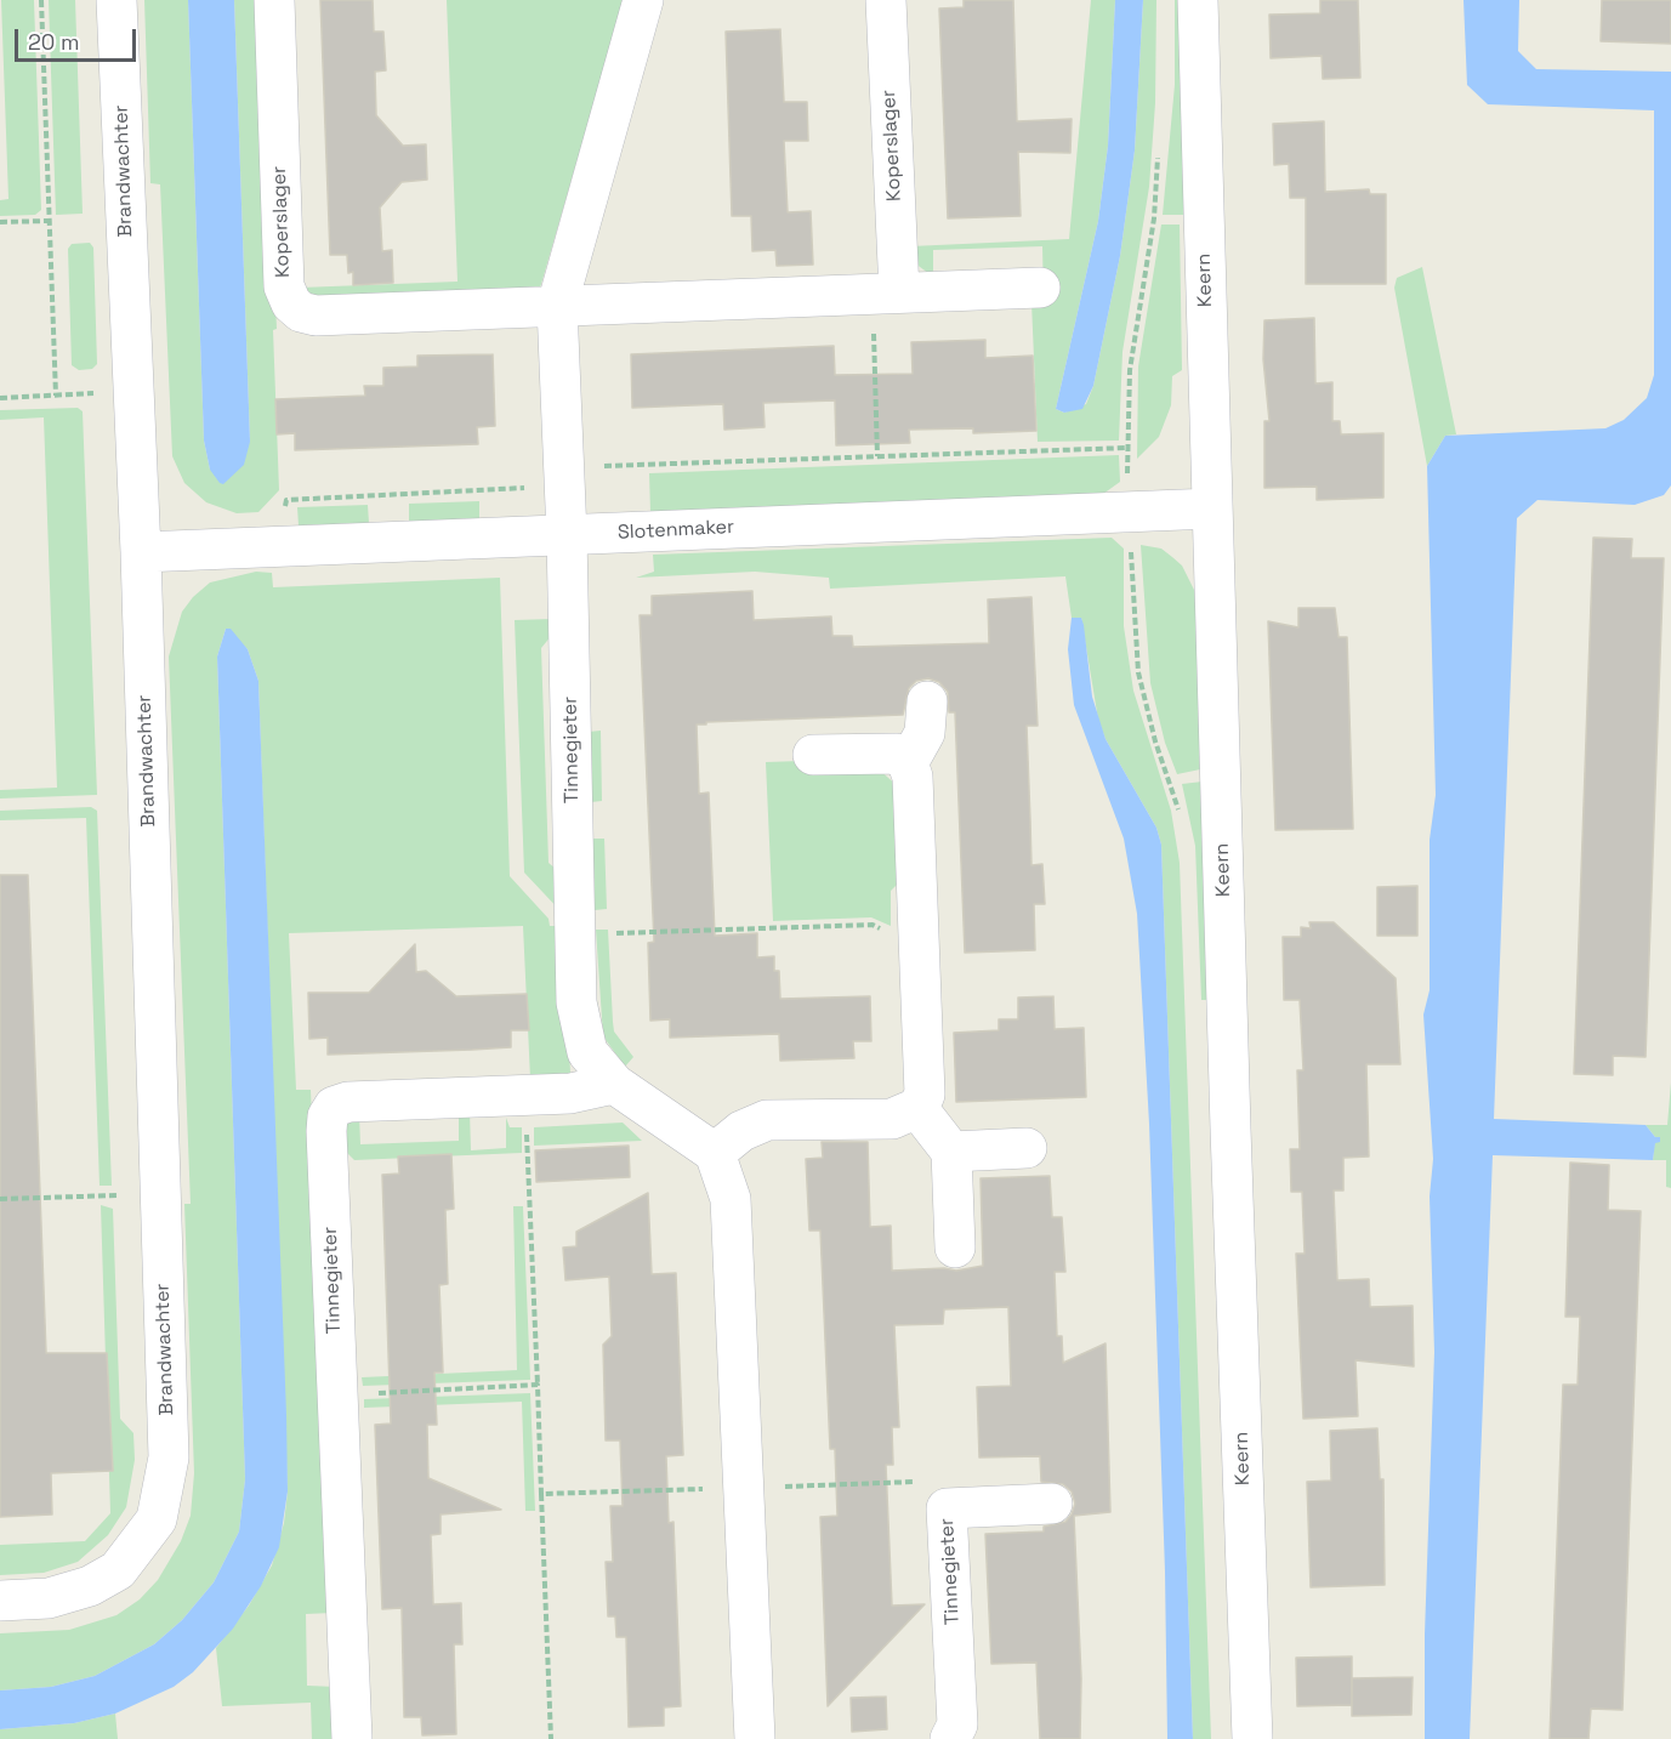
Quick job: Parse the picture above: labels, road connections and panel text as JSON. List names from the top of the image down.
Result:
{
  "streets": {
    "street": [
      "Koperslager",
      "Brandwachter",
      "Keern",
      "Slotenmaker",
      "Tinnegieter"
    ]
  },
  "crossings": [
    ["Brandwachter", "Slotenmaker"],
    ["Keern", "Slotenmaker"],
    ["Slotenmaker", "Tinnegieter"]
  ],
  "scale_bar": "20 m"
}
